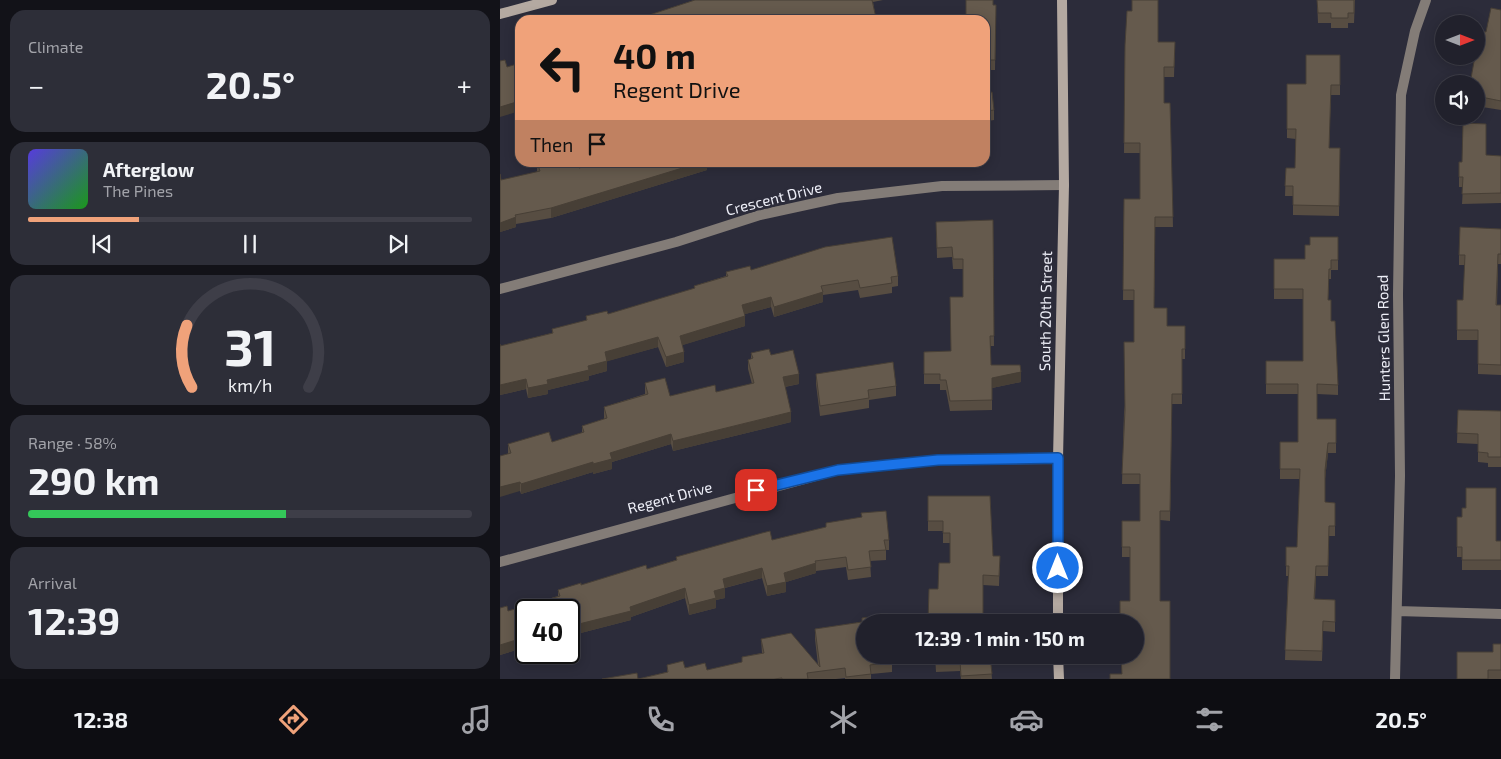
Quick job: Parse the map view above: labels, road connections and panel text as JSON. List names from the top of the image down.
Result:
{
  "streets": {
    "street": [
      "Crescent Drive",
      "South 20th Street",
      "Hunters Glen Road",
      "Regent Drive"
    ]
  },
  "crossings": [
    ["Crescent Drive", "South 20th Street"],
    ["South 20th Street", "Regent Drive"]
  ],
  "north": "right",
  "page": {
    "tile": [
      "Climate",
      ["Range · 58%", "290 km"],
      ["Arrival", "12:39"]
    ],
    "turn": ["40 m", "Regent Drive"],
    "heat": ["−", "20.5°", "+"],
    "then": "Then",
    "song": ["Afterglow", "The Pines"],
    "limit": "40",
    "trip": "12:39 · 1 min · 150 m",
    "tabs": ["12:38", "20.5°"],
    "gauge": ["31", "km/h"]
  }
}
